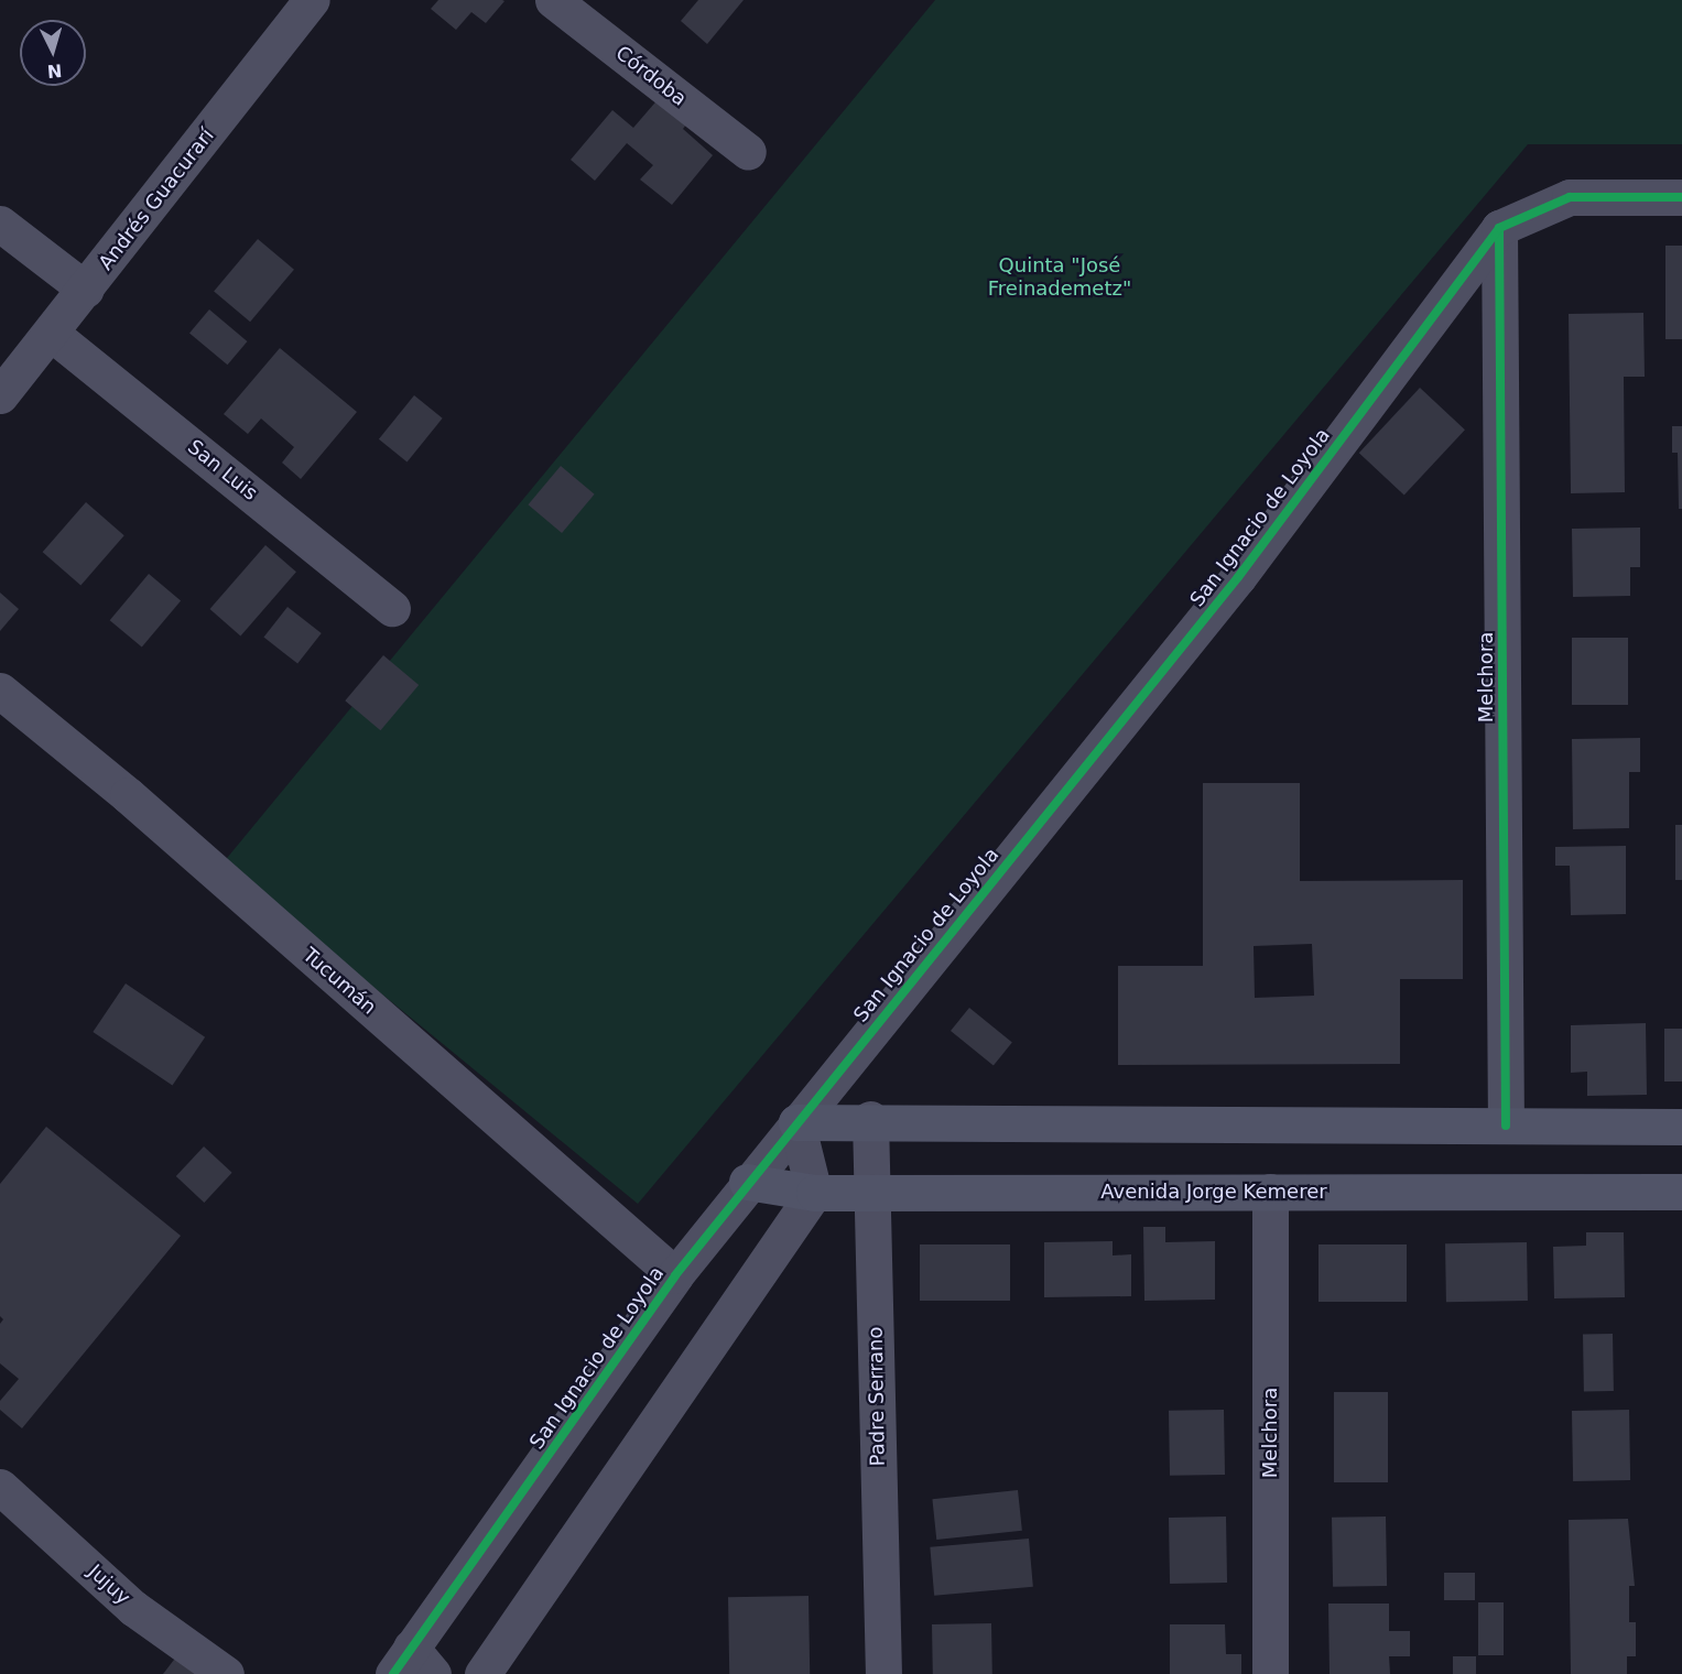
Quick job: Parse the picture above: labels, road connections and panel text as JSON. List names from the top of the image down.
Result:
{
  "streets": {
    "main road": ["Avenida Jorge Kemerer"],
    "street": [
      "Córdoba",
      "Andrés Guacurarí",
      "San Luis",
      "San Ignacio de Loyola",
      "Melchora",
      "Tucumán",
      "Padre Serrano",
      "Jujuy"
    ]
  },
  "crossings": [
    ["Andrés Guacurarí", "San Luis"],
    ["San Ignacio de Loyola", "Melchora"],
    ["San Ignacio de Loyola", "Tucumán"],
    ["San Ignacio de Loyola", "Avenida Jorge Kemerer"],
    ["Melchora", "Avenida Jorge Kemerer"],
    ["Avenida Jorge Kemerer", "Padre Serrano"]
  ],
  "parks": ["Quinta \"José Freinademetz\""],
  "north": "bottom"
}
